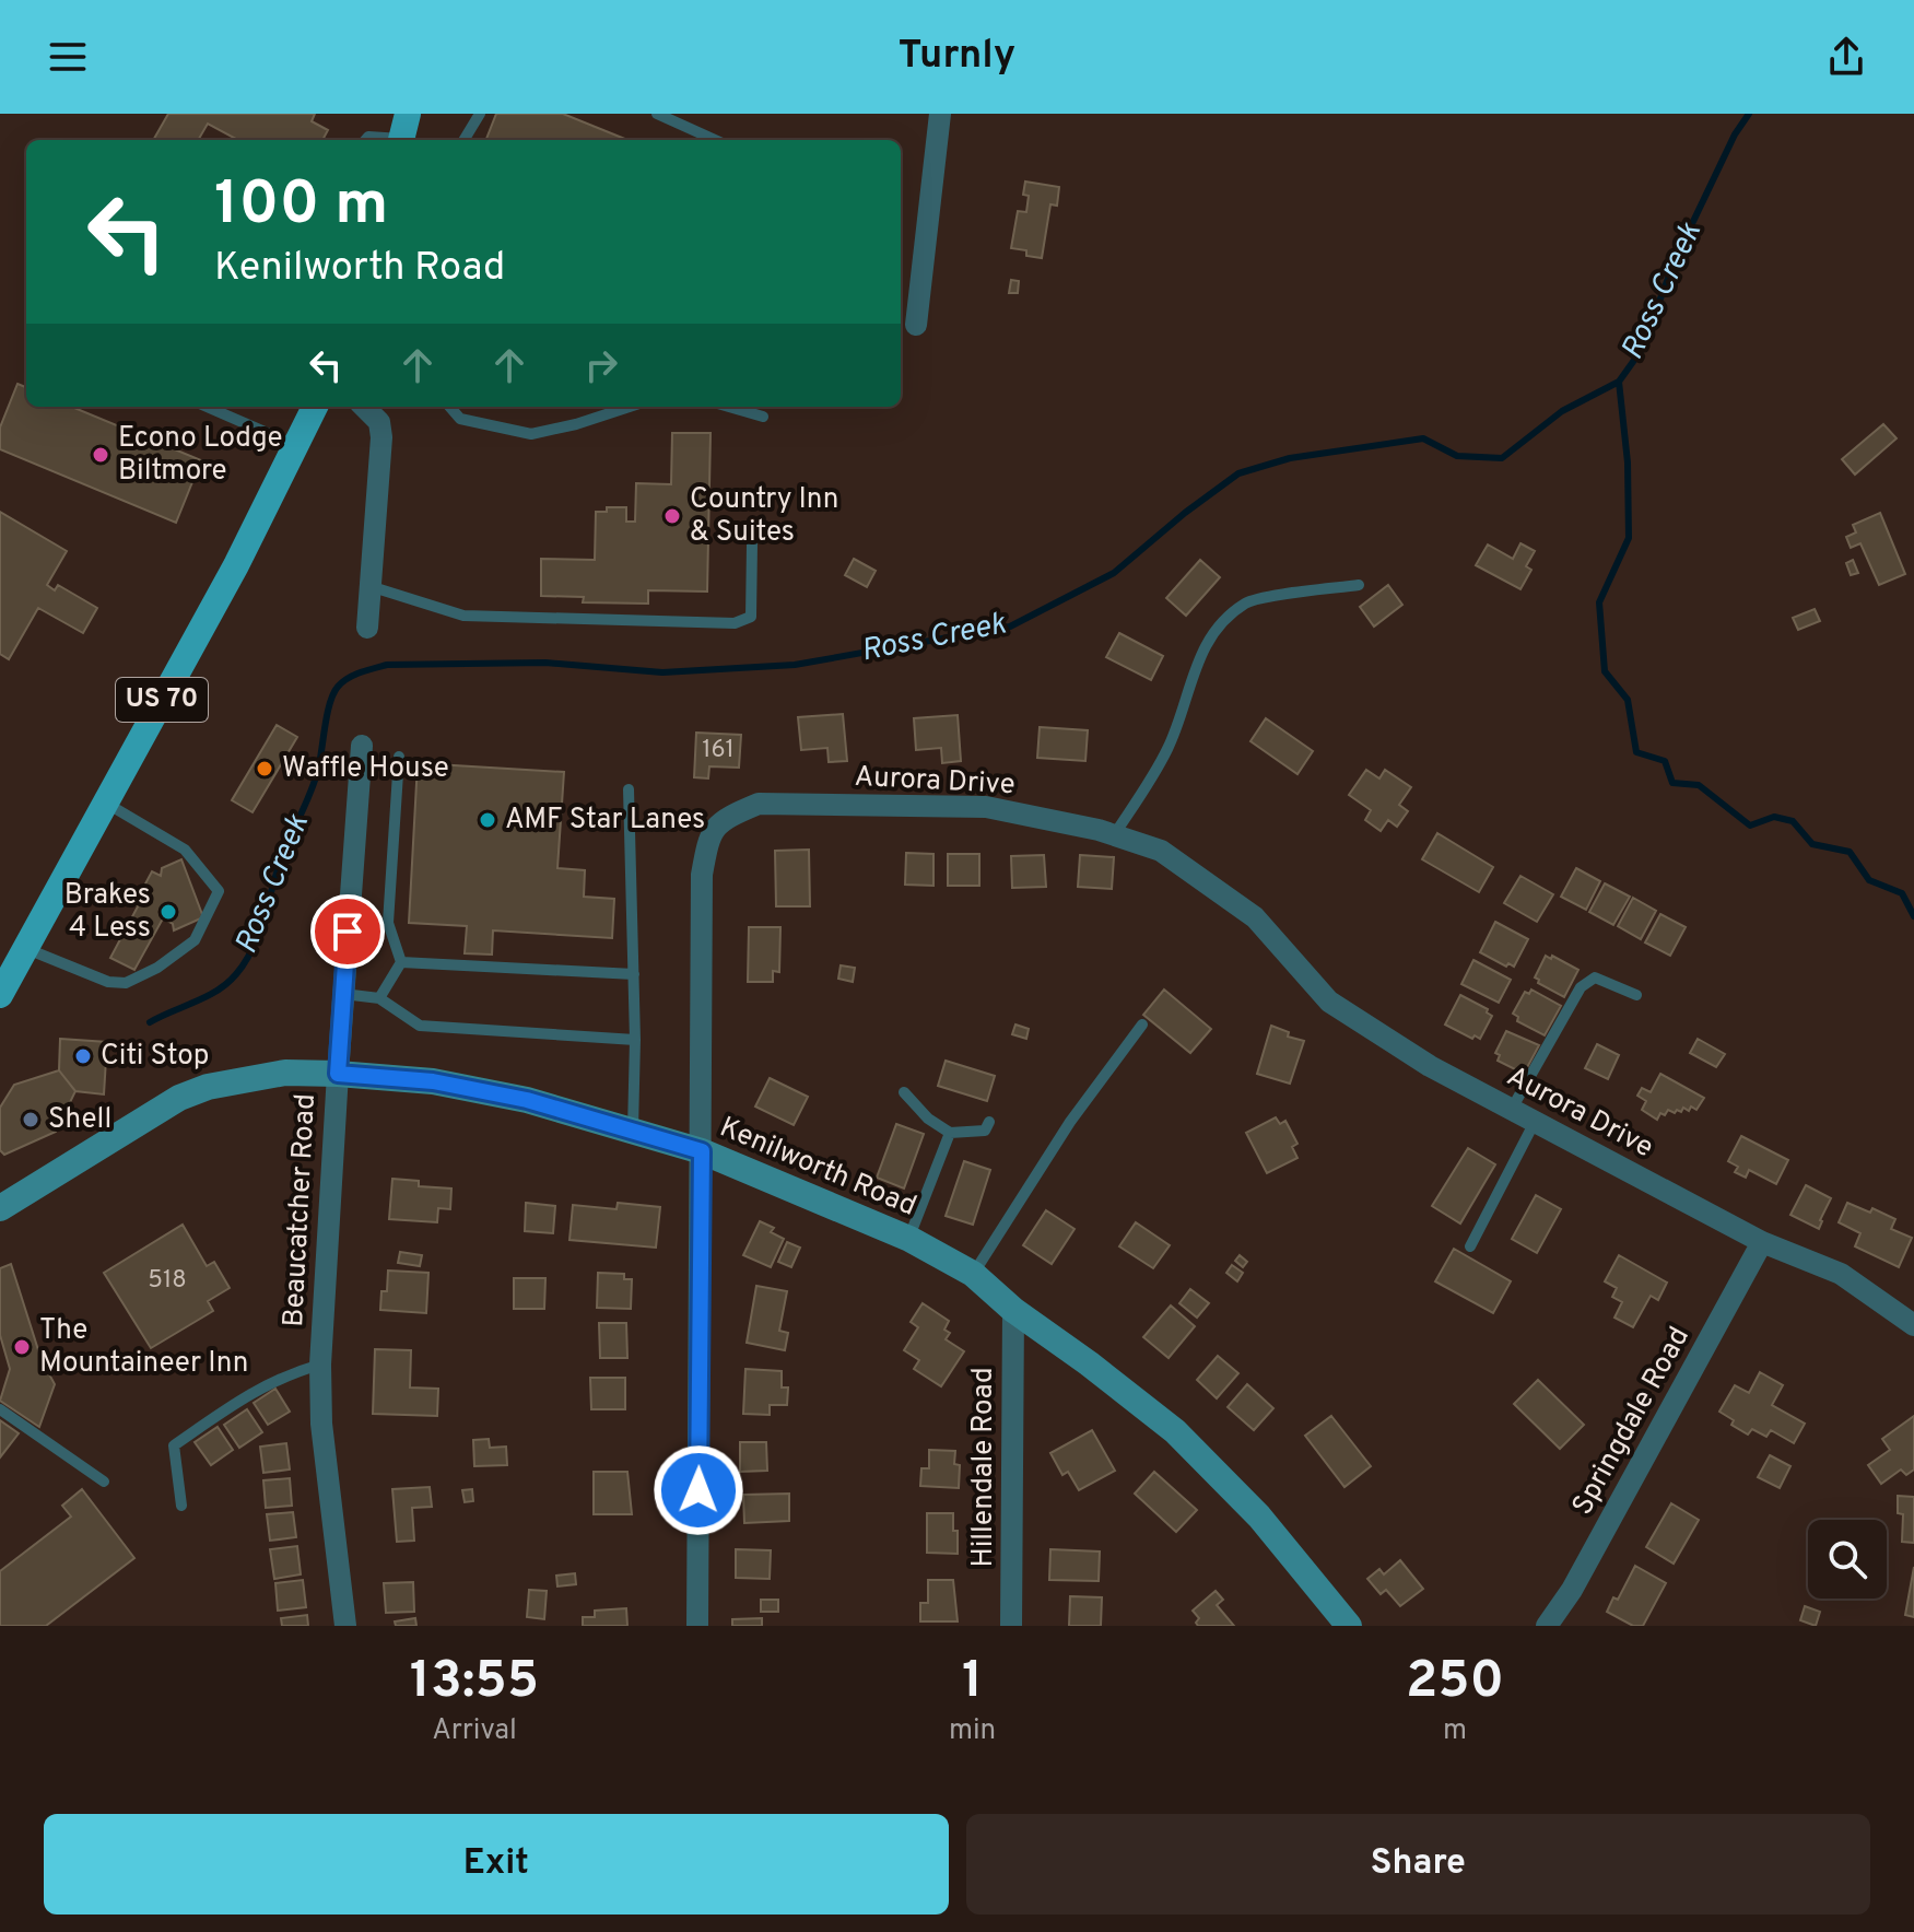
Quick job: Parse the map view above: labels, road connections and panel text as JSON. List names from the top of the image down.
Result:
{
  "streets": {
    "main road": ["US 70"],
    "street": [
      "Aurora Drive",
      "Kenilworth Road",
      "Beaucatcher Road",
      "Springdale Road",
      "Hillendale Road"
    ]
  },
  "crossings": [
    ["Aurora Drive", "Kenilworth Road"],
    ["Aurora Drive", "Springdale Road"],
    ["Kenilworth Road", "Beaucatcher Road"],
    ["Kenilworth Road", "Hillendale Road"]
  ],
  "water": ["Ross Creek"],
  "places": [
    "Econo Lodge Biltmore",
    "Country Inn & Suites",
    "Waffle House",
    "AMF Star Lanes",
    "Brakes 4 Less",
    "Citi Stop",
    "Shell",
    "The Mountaineer Inn"
  ],
  "house_numbers": ["161", "518"],
  "page": {
    "header": "Turnly",
    "turn": ["100 m", "Kenilworth Road"],
    "eta": [
      "13:55",
      "Arrival",
      "1",
      "min",
      "250",
      "m"
    ],
    "buttons": ["Exit", "Share"]
  }
}
